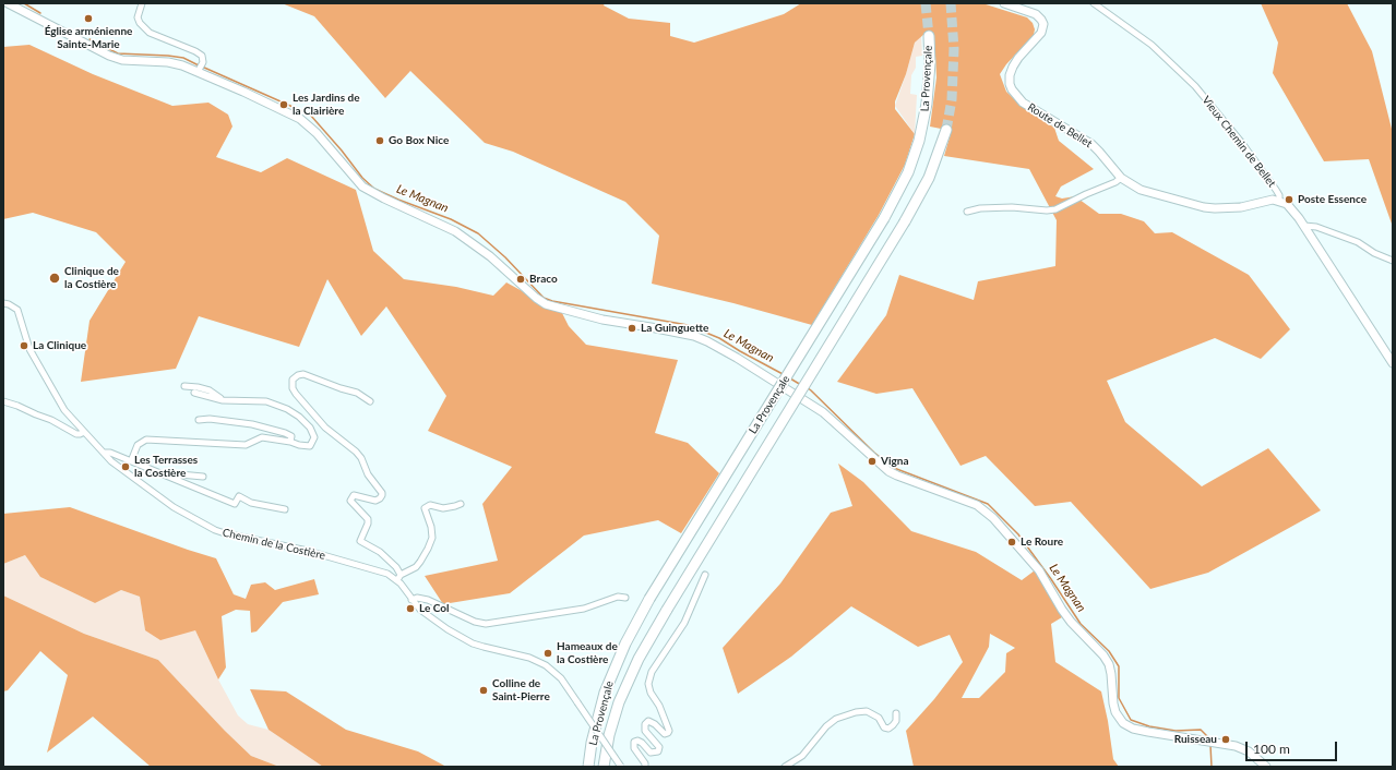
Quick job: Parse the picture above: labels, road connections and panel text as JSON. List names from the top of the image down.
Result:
{
  "streets": {
    "highway": ["La Provençale"],
    "street": ["Route de Bellet", "Vieux Chemin de Bellet", "Chemin de la Costière"]
  },
  "crossings": [
    ["Route de Bellet", "Vieux Chemin de Bellet"]
  ],
  "water": ["Le Magnan"],
  "places": [
    "Église arménienne Sainte-Marie",
    "Les Jardins de la Clairière",
    "Go Box Nice",
    "Poste Essence",
    "Clinique de la Costière",
    "Braco",
    "La Guinguette",
    "La Clinique",
    "Vigna",
    "Les Terrasses la Costière",
    "Le Roure",
    "Le Col",
    "Hameaux de la Costière",
    "Colline de Saint-Pierre",
    "Ruisseau"
  ],
  "scale_bar": "100 m"
}
